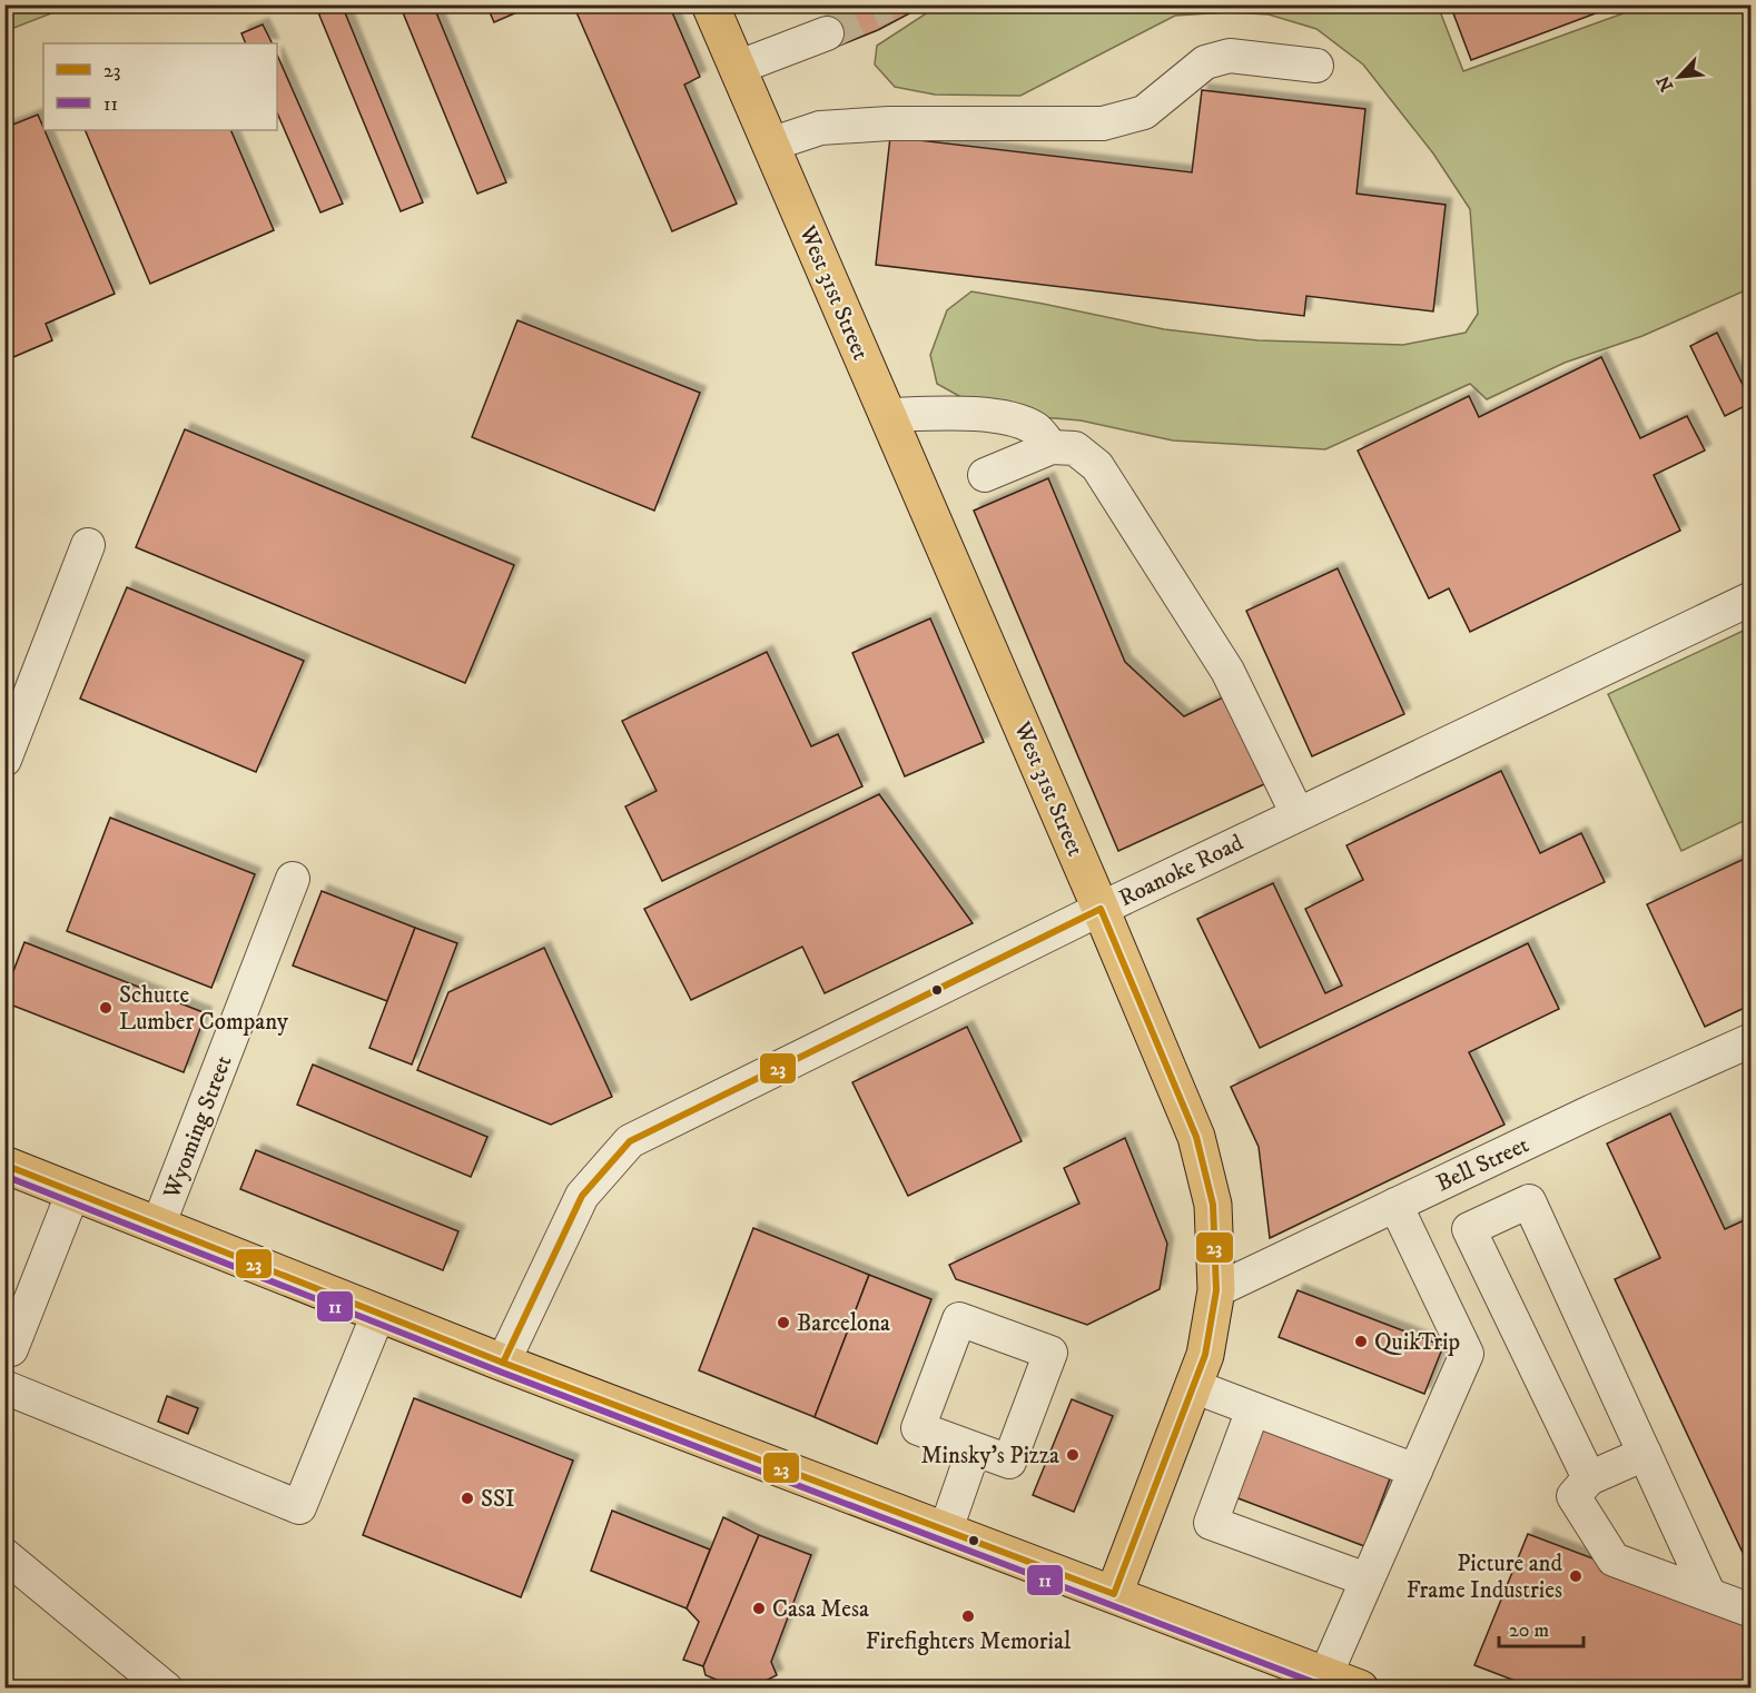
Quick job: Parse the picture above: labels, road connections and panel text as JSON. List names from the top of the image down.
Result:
{
  "streets": {
    "main road": ["West 31st Street"],
    "street": ["Roanoke Road", "Wyoming Street", "Bell Street"]
  },
  "crossings": [
    ["West 31st Street", "Roanoke Road"],
    ["West 31st Street", "Bell Street"]
  ],
  "places": [
    "Schutte Lumber Company",
    "Barcelona",
    "QuikTrip",
    "Minsky's Pizza",
    "SSI",
    "Picture and Frame Industries",
    "Casa Mesa",
    "Firefighters Memorial"
  ],
  "lines": ["transit line 23", "transit line 11"],
  "legend": ["23", "11"],
  "scale_bar": "20 m",
  "north": "bottom left"
}
